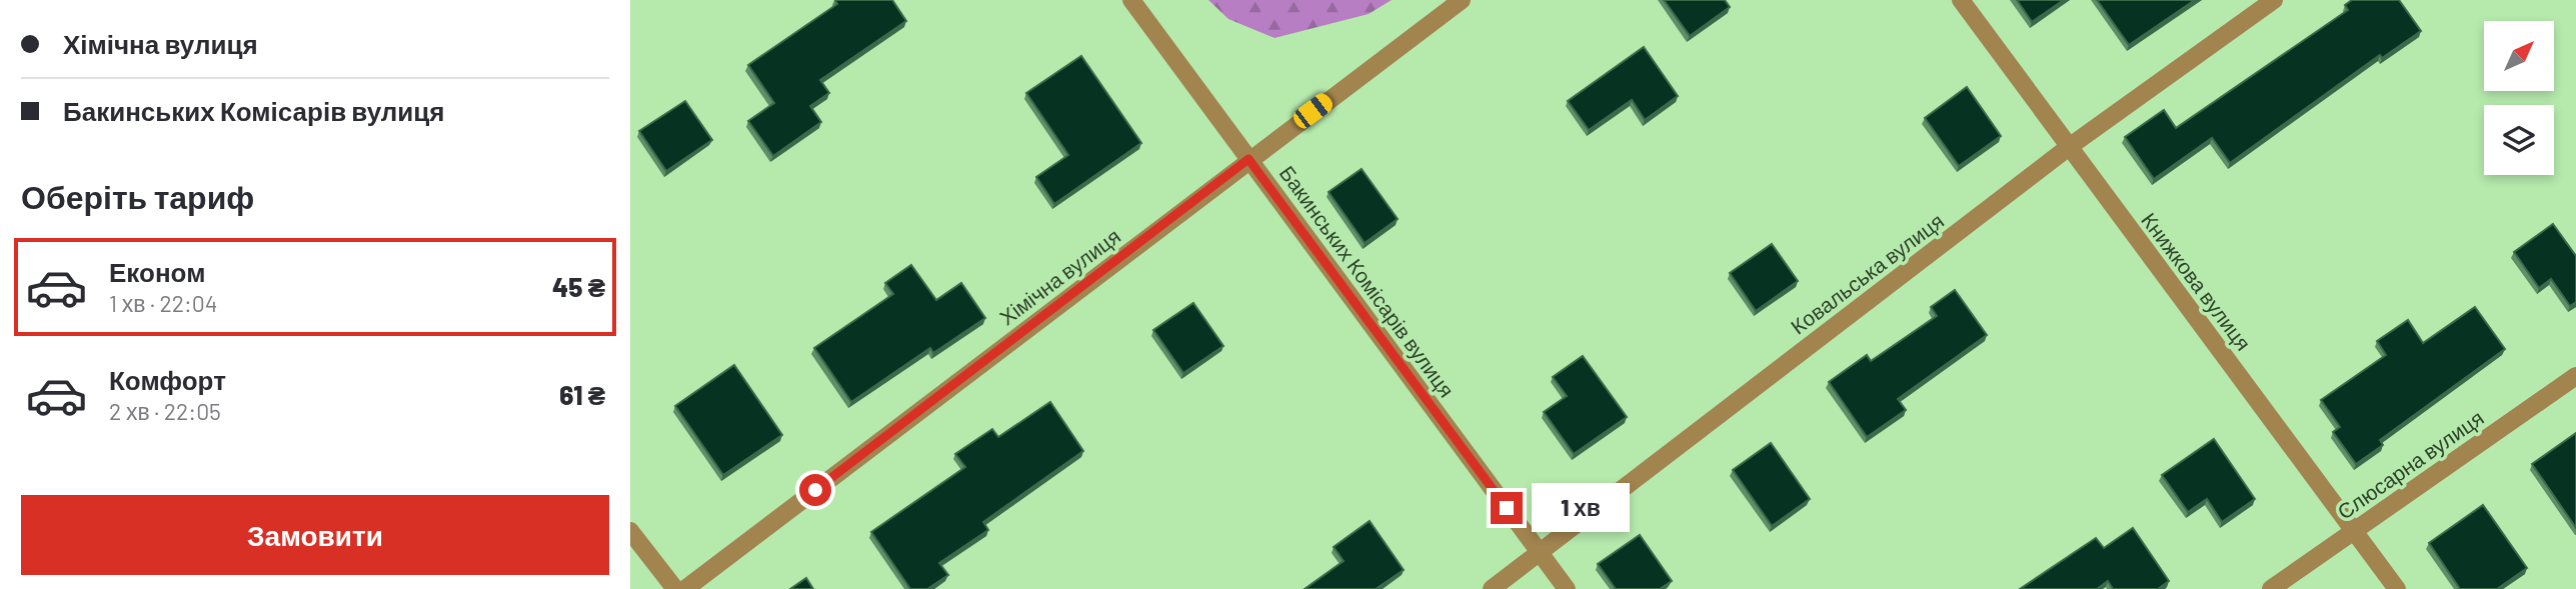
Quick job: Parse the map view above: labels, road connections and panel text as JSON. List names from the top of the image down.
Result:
{
  "streets": {
    "street": [
      "Ковальська вулиця",
      "Хімічна вулиця",
      "Бакинських Комісарів вулиця",
      "Книжкова вулиця",
      "Слюсарна вулиця"
    ]
  },
  "crossings": [
    ["Ковальська вулиця", "Бакинських Комісарів вулиця"],
    ["Ковальська вулиця", "Книжкова вулиця"],
    ["Хімічна вулиця", "Бакинських Комісарів вулиця"],
    ["Книжкова вулиця", "Слюсарна вулиця"]
  ],
  "north": "top right",
  "page": {
    "banner": ["Хімічна вулиця", "Бакинських Комісарів вулиця"],
    "heading": "Оберіть тариф",
    "list": [
      {
        "name": "Економ",
        "note": "1 хв · 22:04",
        "value": "45 ₴"
      },
      {
        "name": "Комфорт",
        "note": "2 хв · 22:05",
        "value": "61 ₴"
      }
    ],
    "buttons": "Замовити",
    "bubble": "1 хв"
  }
}
